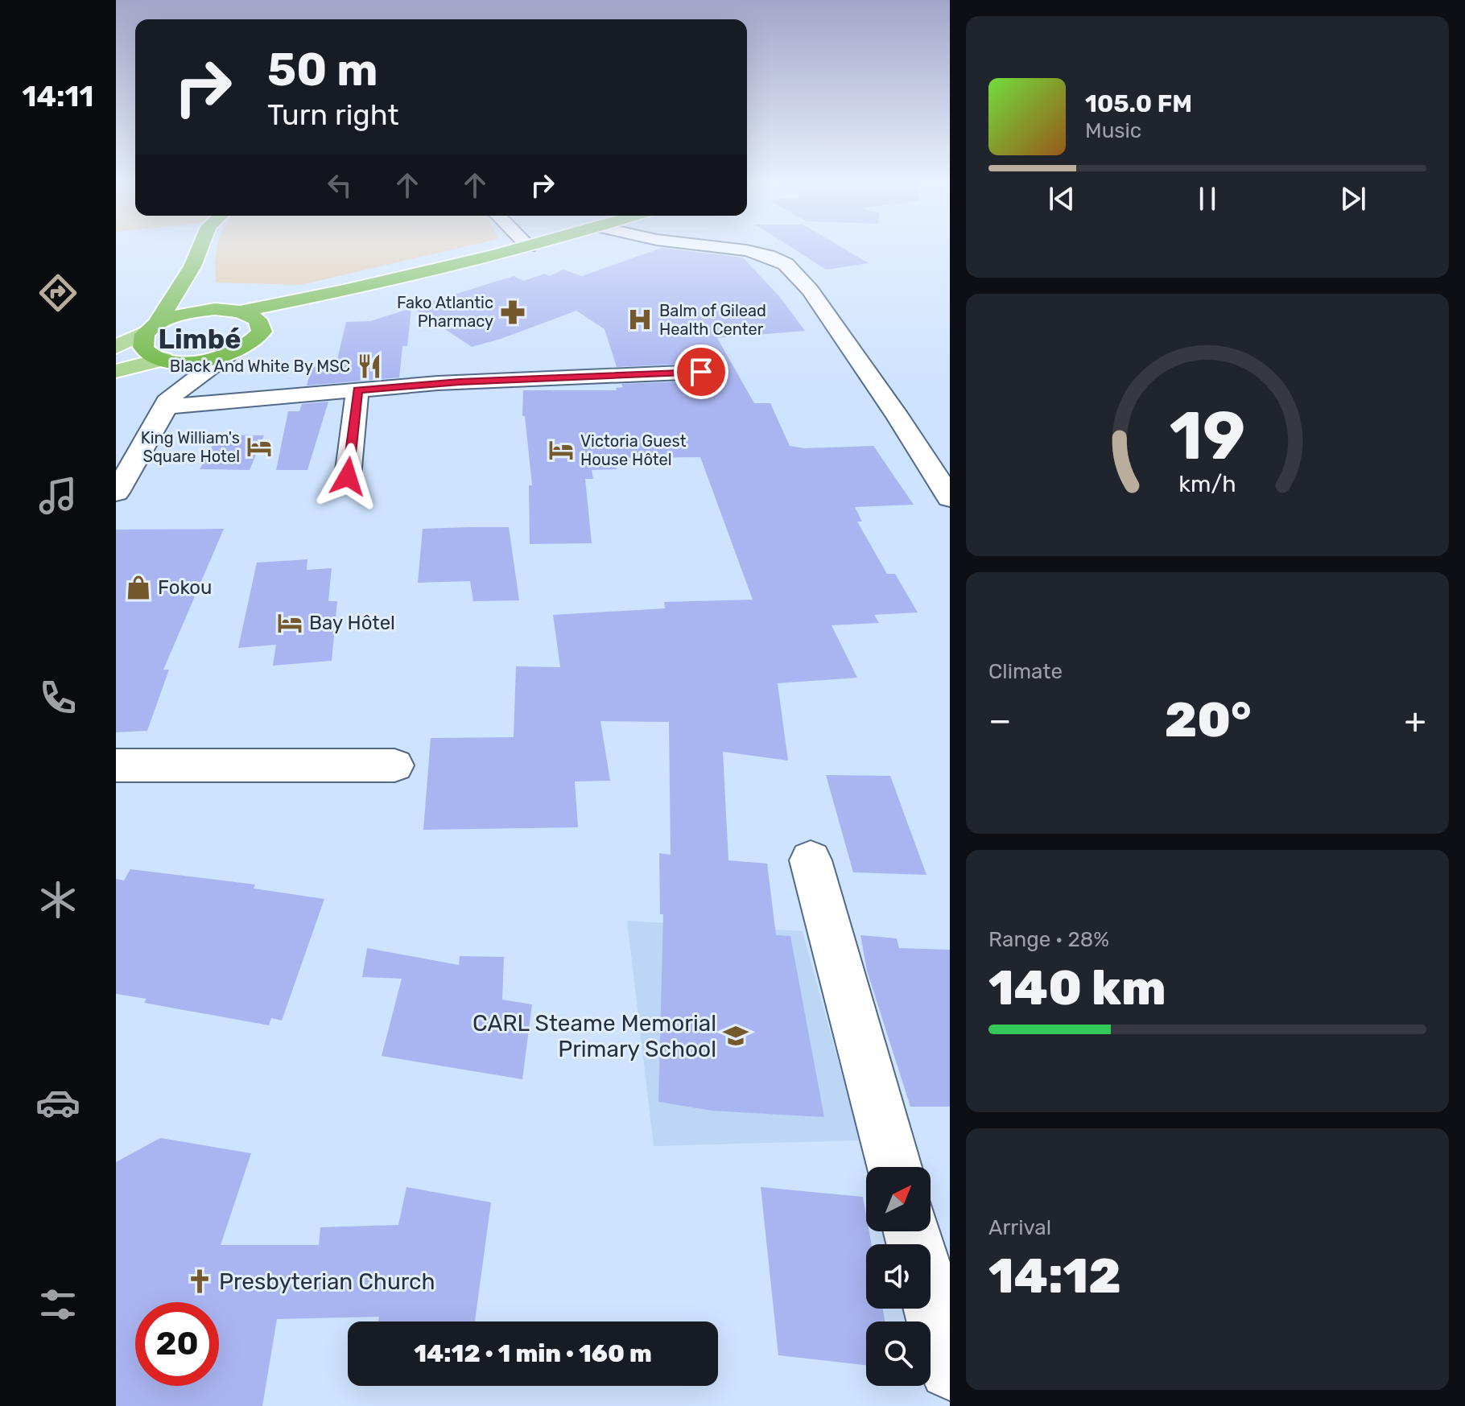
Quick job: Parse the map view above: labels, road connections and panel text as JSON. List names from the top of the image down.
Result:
{
  "districts": ["Limbé"],
  "places": {
    "pharmacy": ["Fako Atlantic Pharmacy"],
    "hospital": ["Balm of Gilead Health Center"],
    "restaurant": ["Black And White By MSC"],
    "hotel": ["King William's Square Hotel", "Victoria Guest House Hôtel", "Bay Hôtel"],
    "shop": ["Fokou"],
    "school or university": ["CARL Steame Memorial Primary School"],
    "church": ["Presbyterian Church"]
  },
  "north": "top right",
  "page": {
    "tabs": "14:11",
    "turn": ["50 m", "Turn right"],
    "song": ["105.0 FM", "Music"],
    "tile": [
      "Climate",
      ["Range · 28%", "140 km"],
      ["Arrival", "14:12"]
    ],
    "heat": ["−", "20°", "+"],
    "limit": "20",
    "trip": "14:12 · 1 min · 160 m",
    "gauge": ["19", "km/h"]
  }
}
